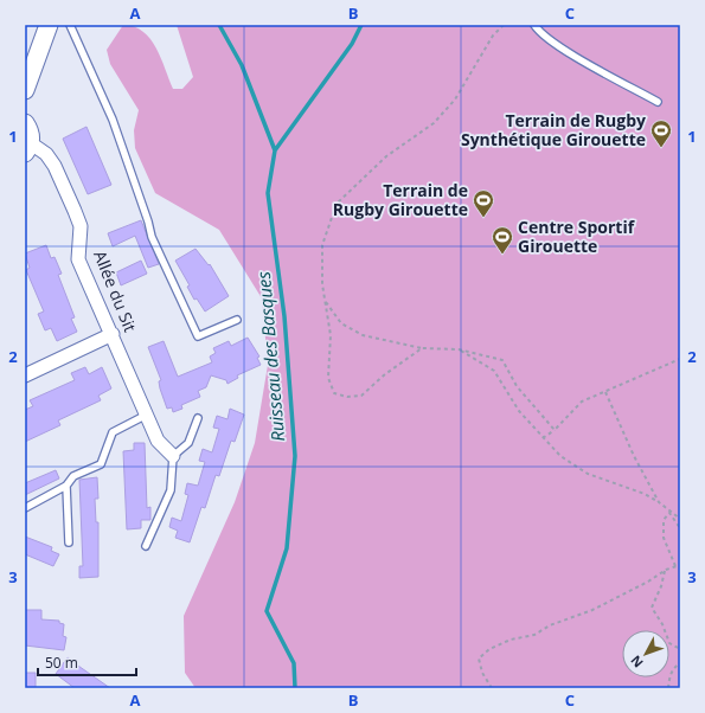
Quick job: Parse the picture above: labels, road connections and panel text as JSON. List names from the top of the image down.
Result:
{
  "streets": {
    "street": ["Allée du Sit"]
  },
  "water": ["Ruisseau des Basques"],
  "places": {
    "sports": ["Terrain de Rugby Synthétique Girouette", "Terrain de Rugby Girouette", "Centre Sportif Girouette"]
  },
  "scale_bar": "50 m",
  "north": "bottom left",
  "grid": {
    "columns": ["A", "B", "C"],
    "rows": ["1", "2", "3"]
  }
}
